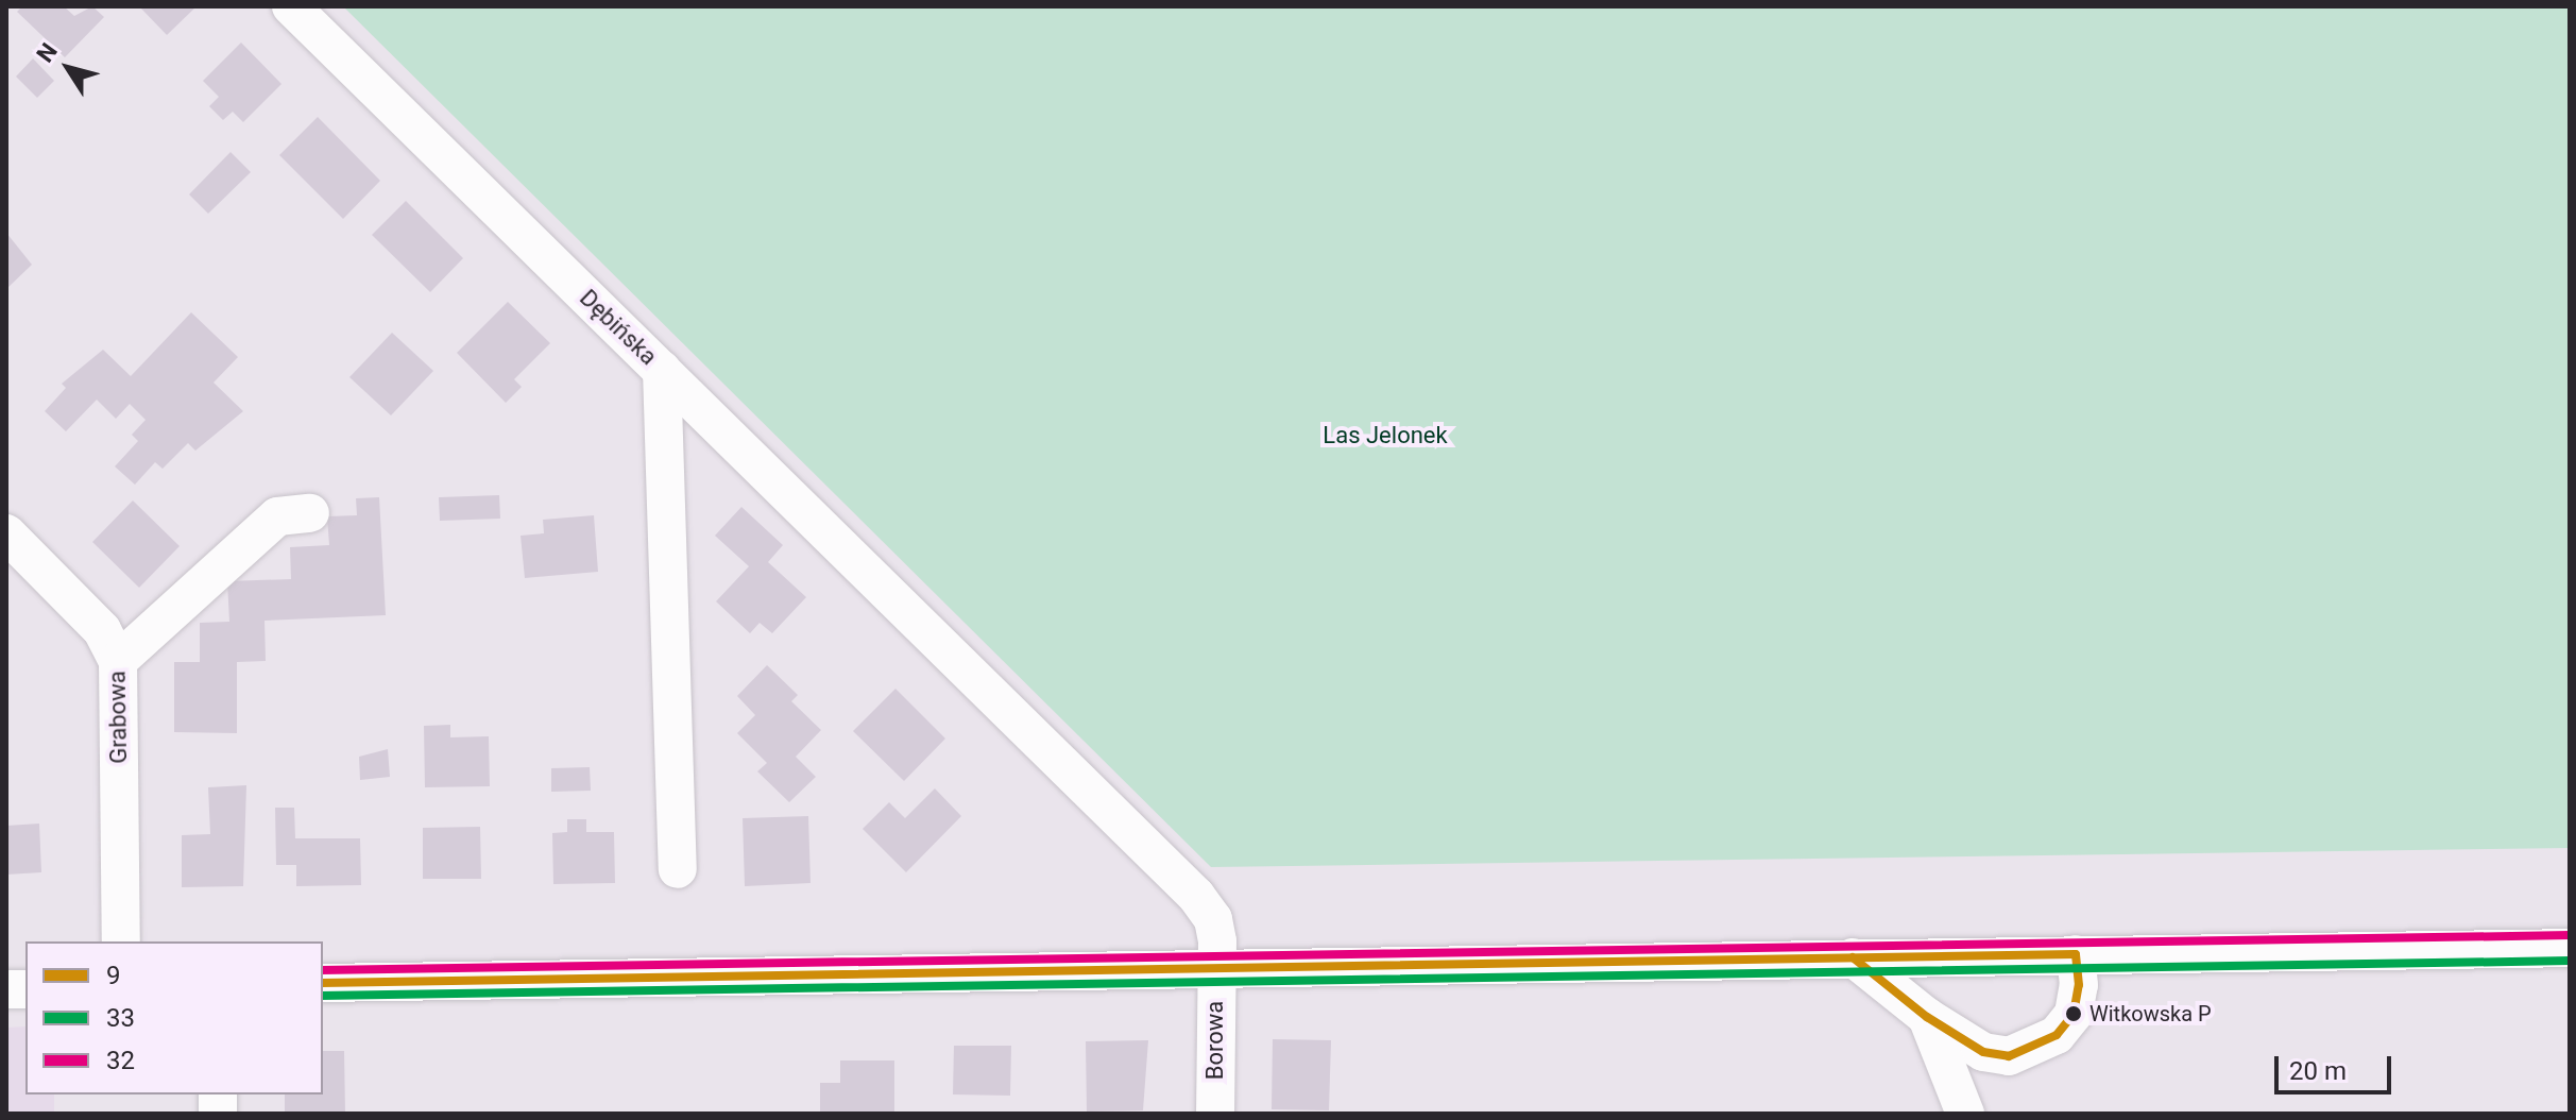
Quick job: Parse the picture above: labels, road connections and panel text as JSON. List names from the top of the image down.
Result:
{
  "streets": {
    "street": ["Dębińska", "Grabowa", "Borowa"]
  },
  "crossings": [
    ["Dębińska", "Borowa"]
  ],
  "parks": ["Las Jelonek"],
  "places": ["Witkowska P"],
  "lines": ["transit line 32", "transit line 9", "transit line 33"],
  "legend": ["9", "33", "32"],
  "scale_bar": "20 m",
  "north": "top left"
}
